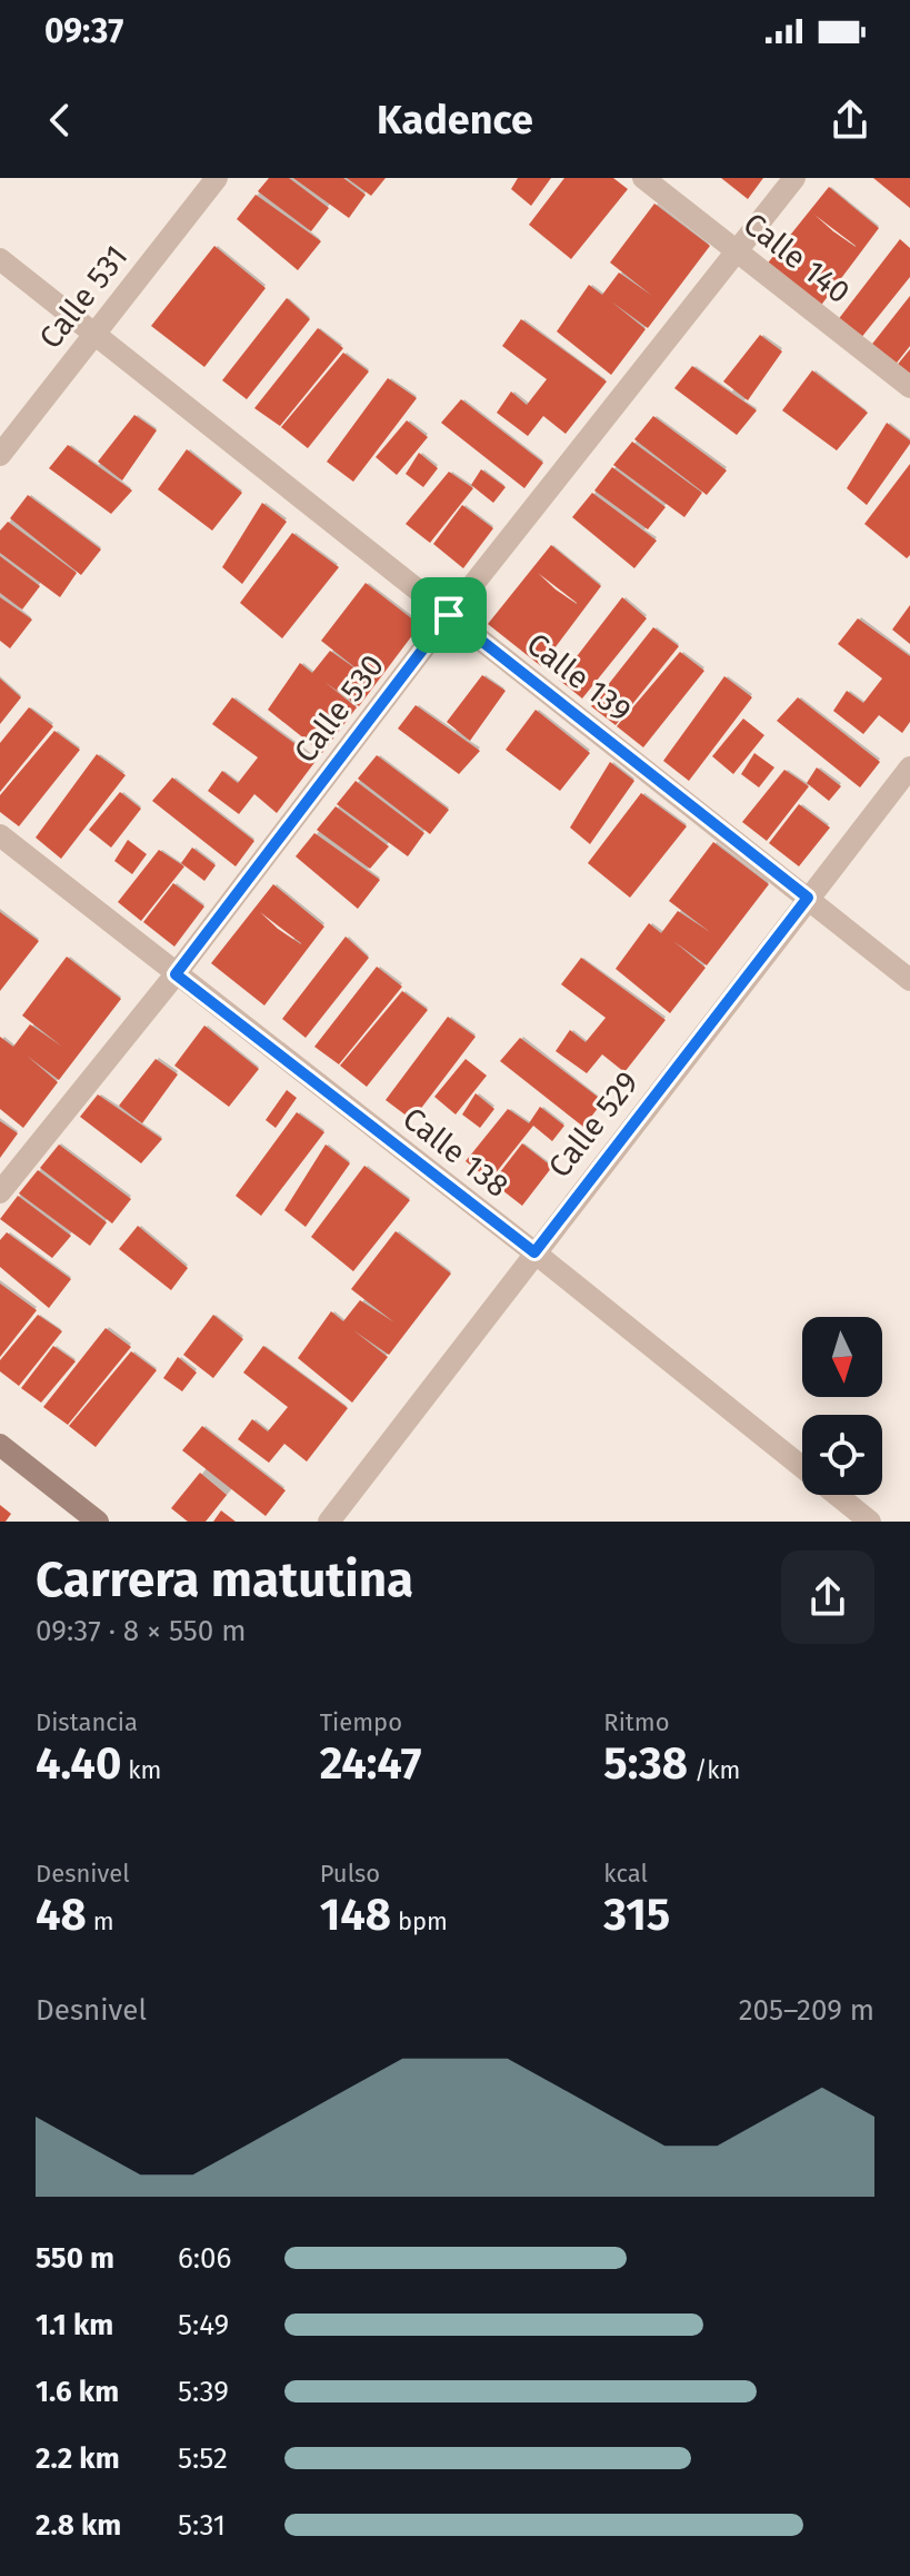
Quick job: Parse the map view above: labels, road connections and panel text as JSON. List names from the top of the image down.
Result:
{
  "streets": {
    "street": [
      "Calle 140",
      "Calle 531",
      "Calle 139",
      "Calle 530",
      "Calle 529",
      "Calle 138"
    ]
  },
  "crossings": [
    ["Calle 140", "Calle 530"],
    ["Calle 531", "Calle 139"],
    ["Calle 139", "Calle 530"],
    ["Calle 139", "Calle 529"],
    ["Calle 530", "Calle 138"],
    ["Calle 529", "Calle 138"]
  ],
  "north": "bottom",
  "page": {
    "status": "09:37",
    "header": "Kadence",
    "heading": ["Carrera matutina", "09:37 · 8 × 550 m"],
    "stats": [
      ["Distancia", "4.40 km"],
      ["Tiempo", "24:47"],
      ["Ritmo", "5:38 /km"],
      ["Desnivel", "48 m"],
      ["Pulso", "148 bpm"],
      ["kcal", "315"]
    ],
    "chart": ["Desnivel", "205–209 m"],
    "list": [
      {
        "name": "550 m",
        "note": "6:06"
      },
      {
        "name": "1.1 km",
        "note": "5:49"
      },
      {
        "name": "1.6 km",
        "note": "5:39"
      },
      {
        "name": "2.2 km",
        "note": "5:52"
      },
      {
        "name": "2.8 km",
        "note": "5:31"
      }
    ]
  }
}
